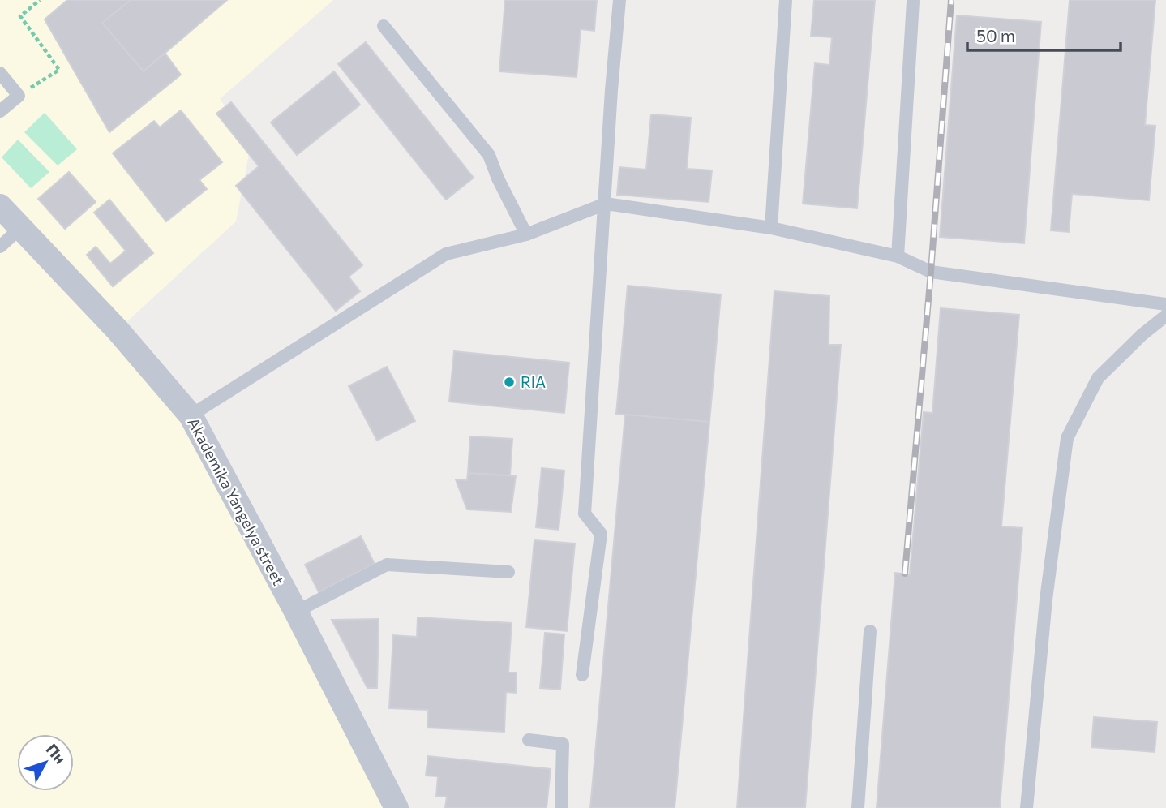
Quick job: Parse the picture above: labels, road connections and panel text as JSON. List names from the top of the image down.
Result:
{
  "streets": {
    "street": ["Akademika Yangelya street"]
  },
  "places": ["RIA"],
  "scale_bar": "50 m",
  "north": "top right"
}
